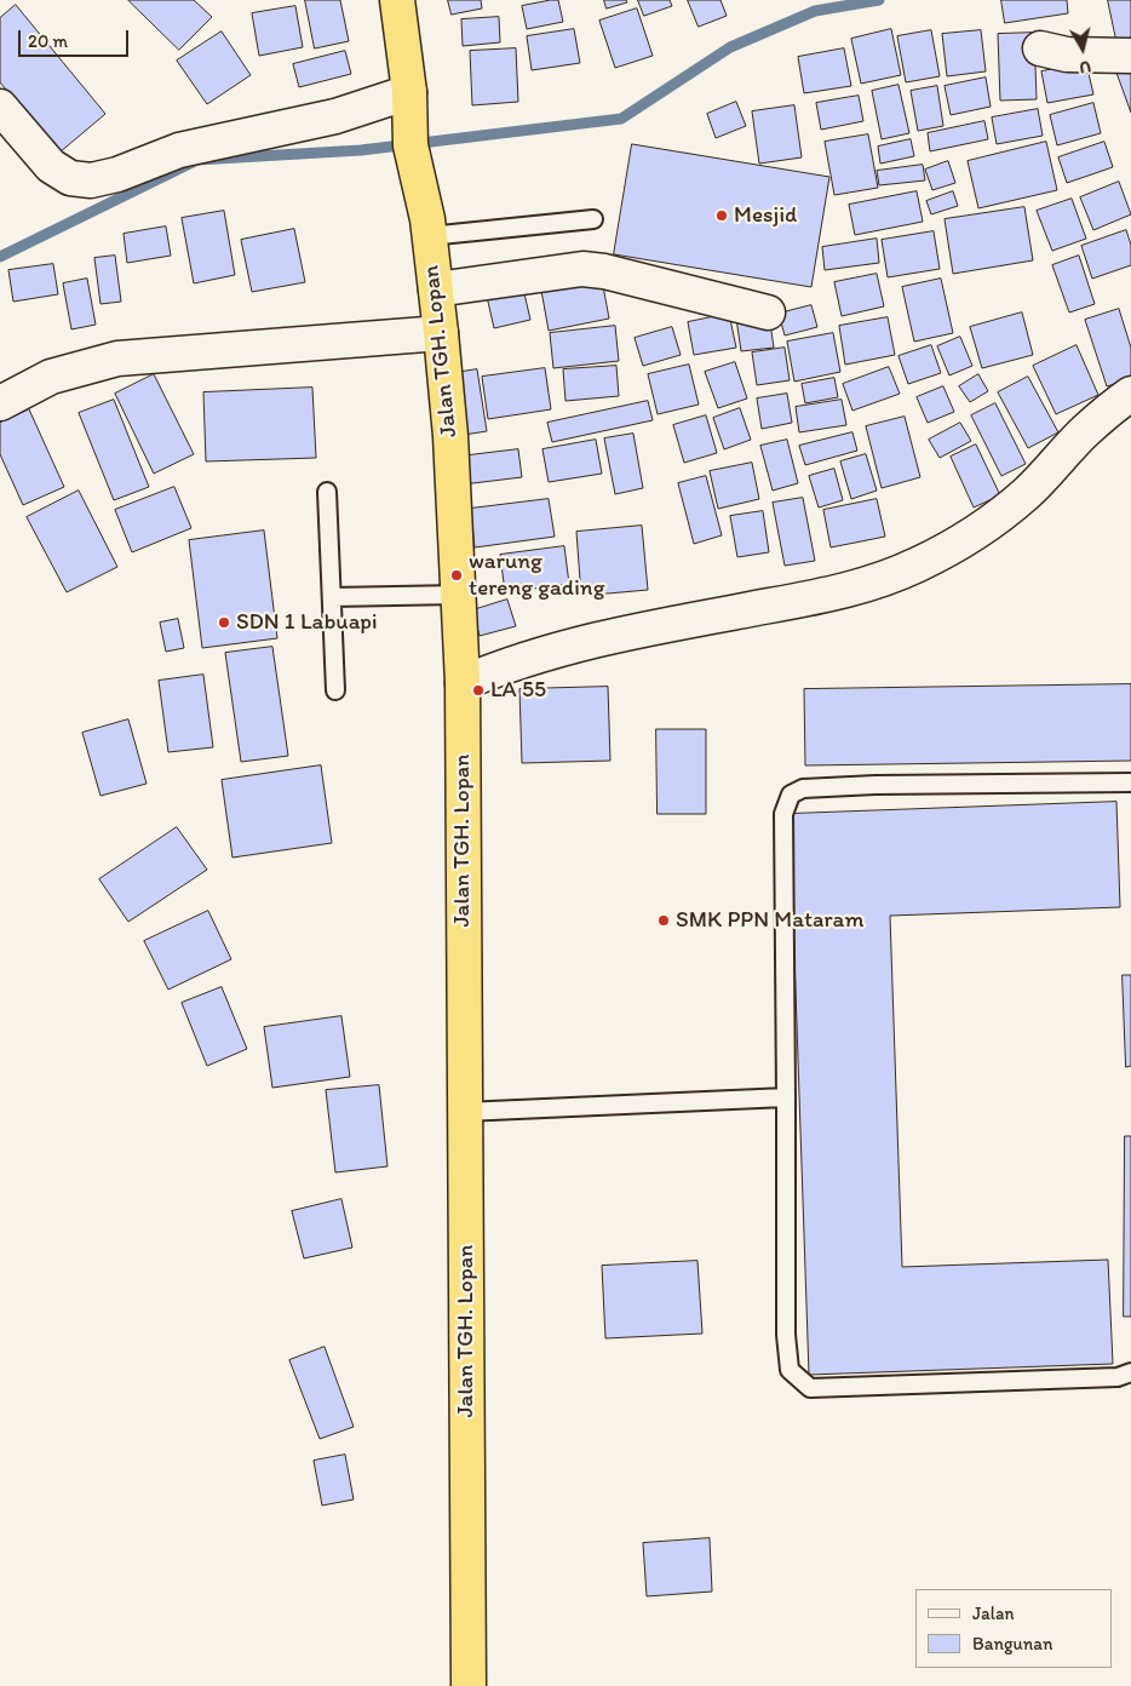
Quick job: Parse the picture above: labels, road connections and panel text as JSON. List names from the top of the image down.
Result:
{
  "streets": {
    "highway": ["Jalan TGH. Lopan"]
  },
  "places": [
    "Mesjid",
    "warung tereng gading",
    "SDN 1 Labuapi",
    "LA 55",
    "SMK PPN Mataram"
  ],
  "legend": ["Jalan", "Bangunan"],
  "scale_bar": "20 m",
  "north": "bottom"
}
